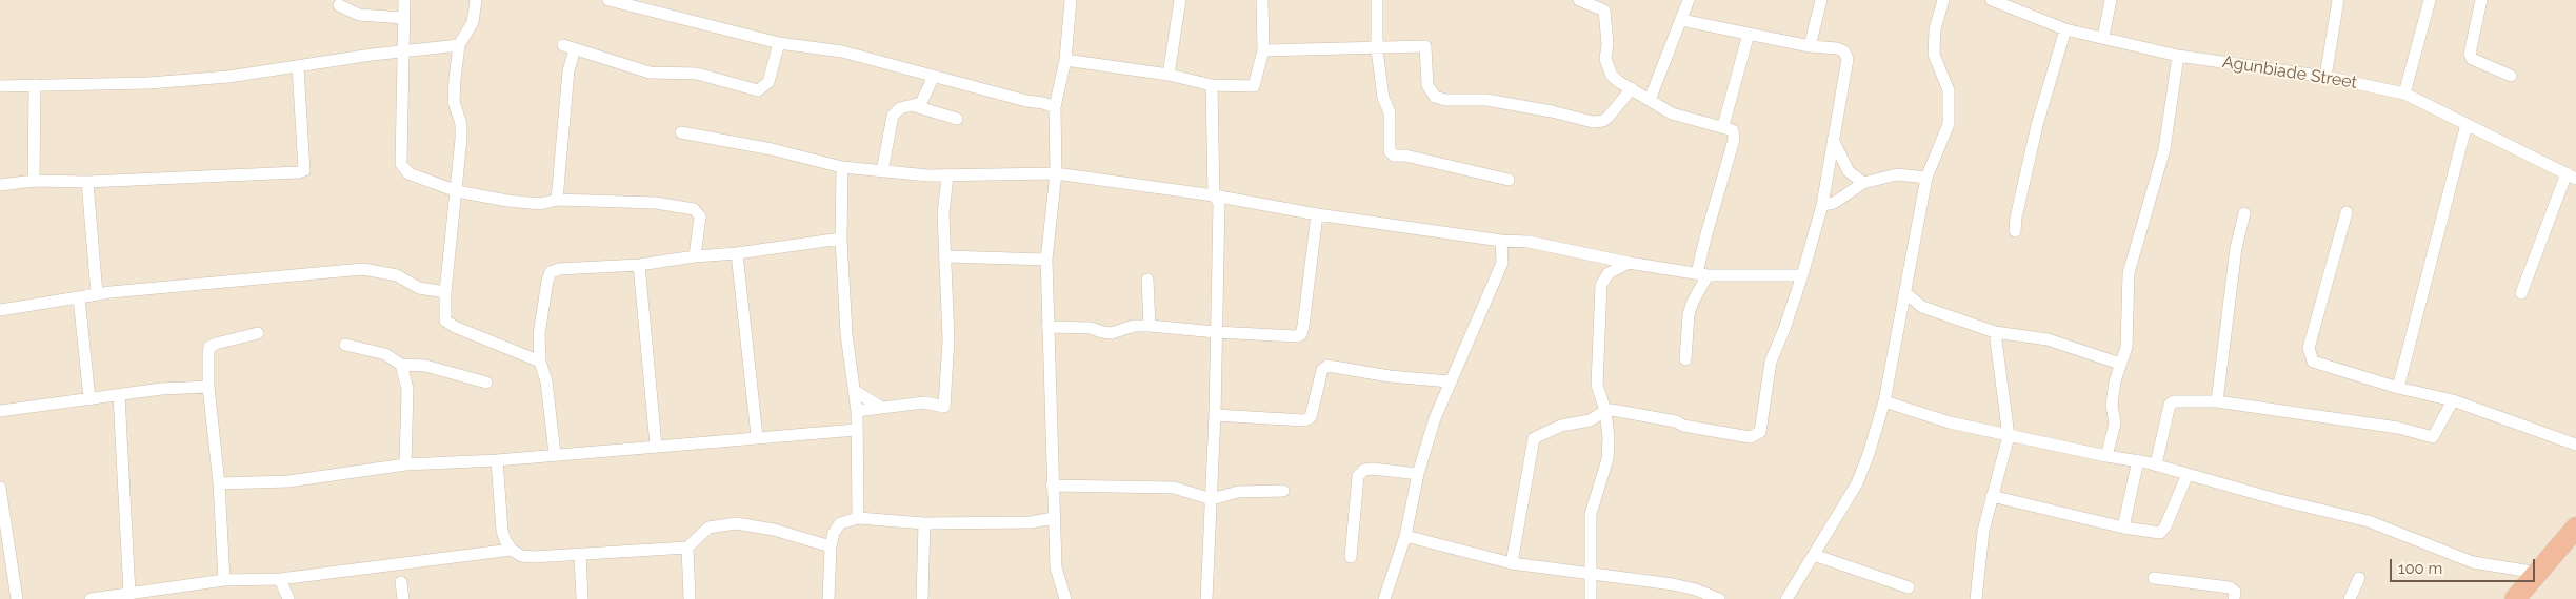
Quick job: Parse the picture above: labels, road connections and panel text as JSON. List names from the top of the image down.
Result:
{
  "streets": {
    "street": ["Agunbiade Street"]
  },
  "scale_bar": "100 m"
}
